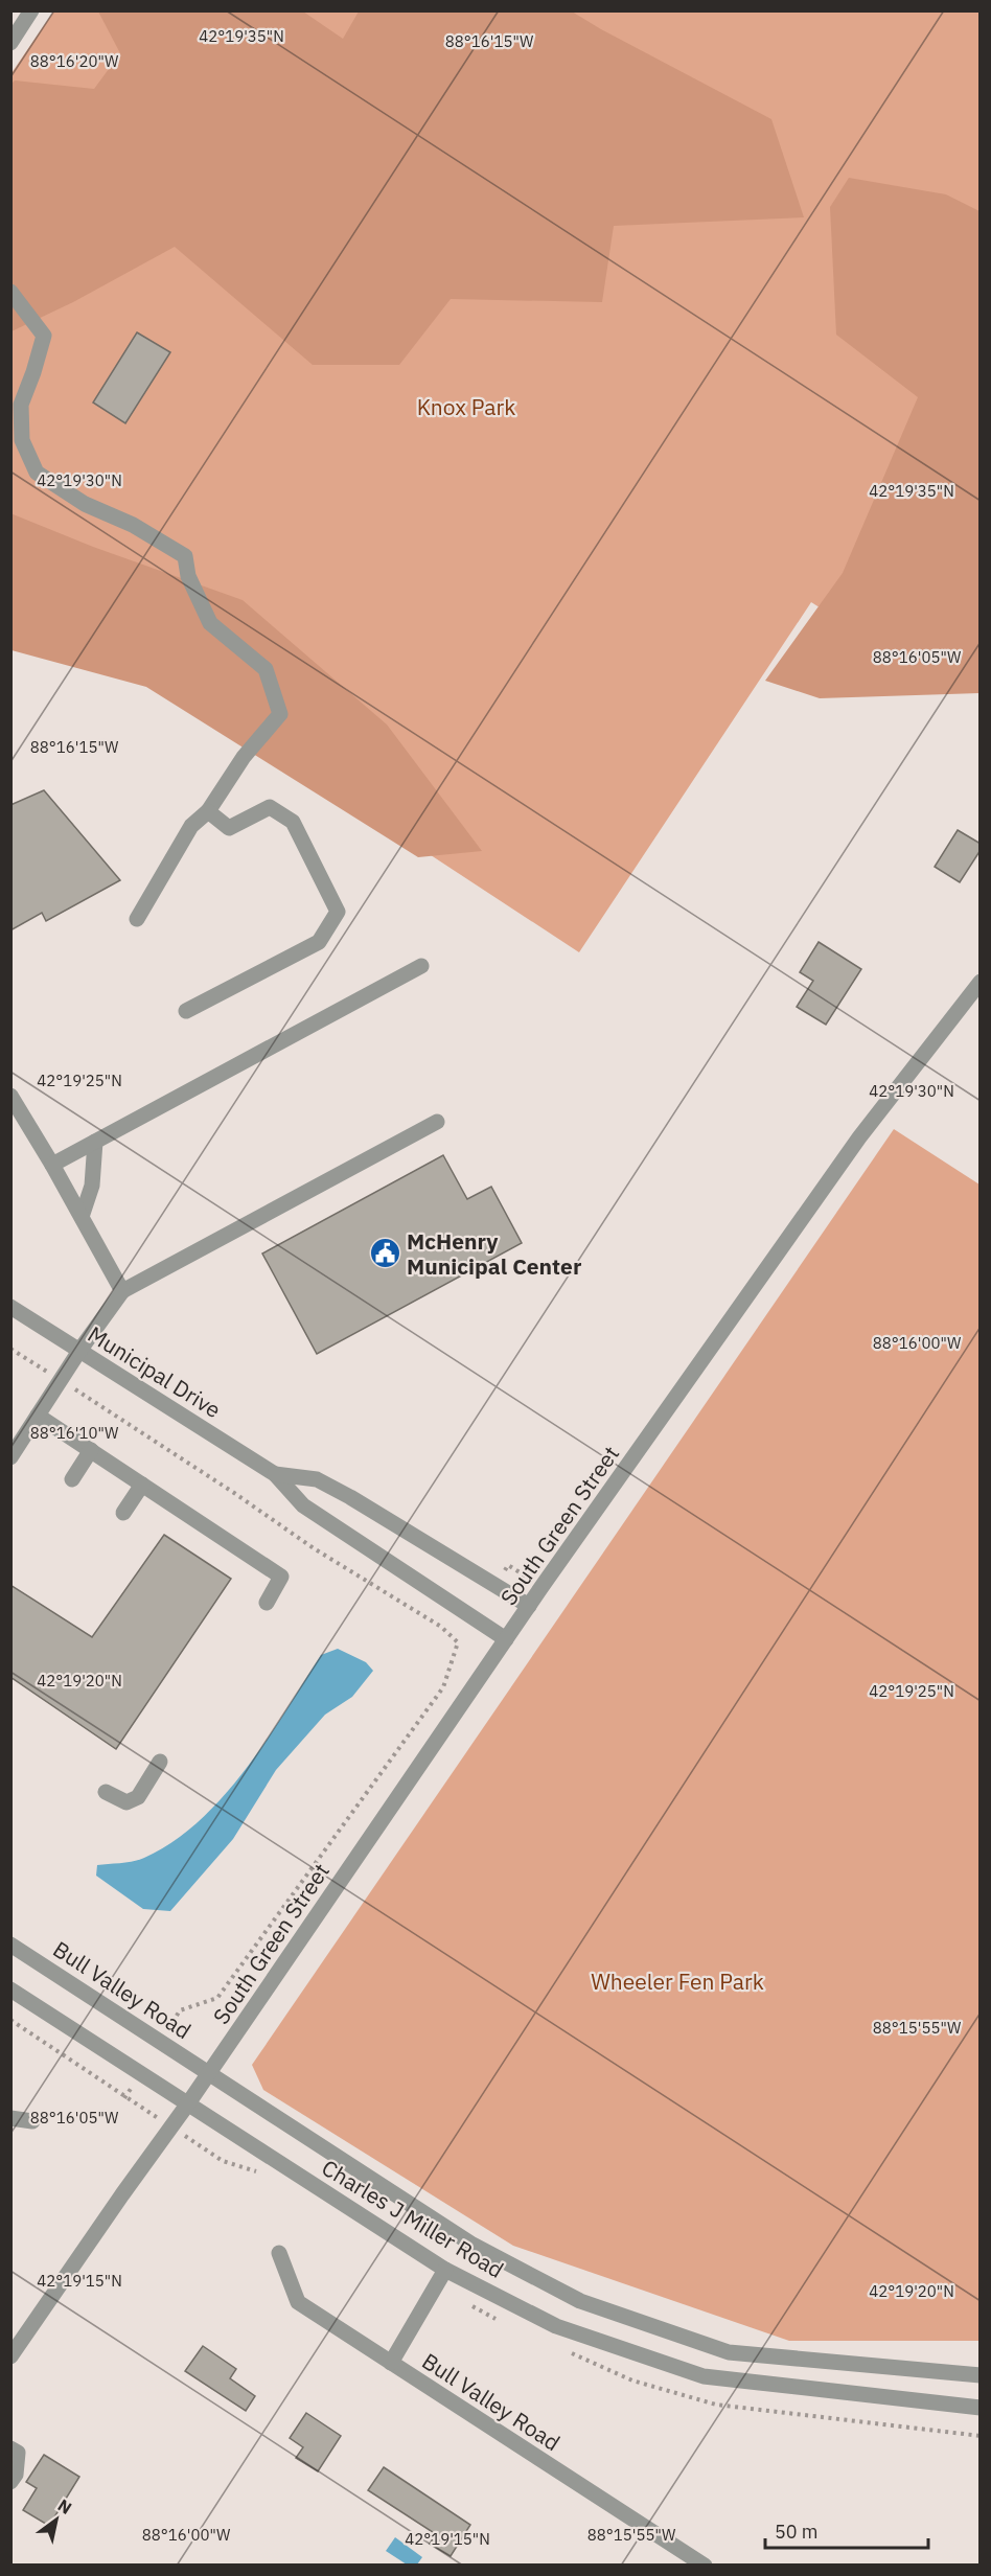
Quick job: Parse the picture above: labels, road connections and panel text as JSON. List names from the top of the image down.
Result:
{
  "streets": {
    "street": [
      "Municipal Drive",
      "South Green Street",
      "Bull Valley Road",
      "Charles J Miller Road"
    ]
  },
  "crossings": [
    ["Municipal Drive", "South Green Street"],
    ["South Green Street", "Bull Valley Road"],
    ["South Green Street", "Charles J Miller Road"],
    ["Bull Valley Road", "Charles J Miller Road"]
  ],
  "parks": ["Knox Park", "Wheeler Fen Park"],
  "places": {
    "public building": ["McHenry Municipal Center"]
  },
  "scale_bar": "50 m",
  "north": "top right",
  "coordinates": [
    "42°19'35\"N",
    "88°16'15\"W",
    "88°16'20\"W",
    "42°19'30\"N",
    "88°16'05\"W",
    "42°19'25\"N",
    "88°16'00\"W",
    "88°16'10\"W",
    "42°19'20\"N",
    "88°15'55\"W",
    "42°19'15\"N"
  ]
}
